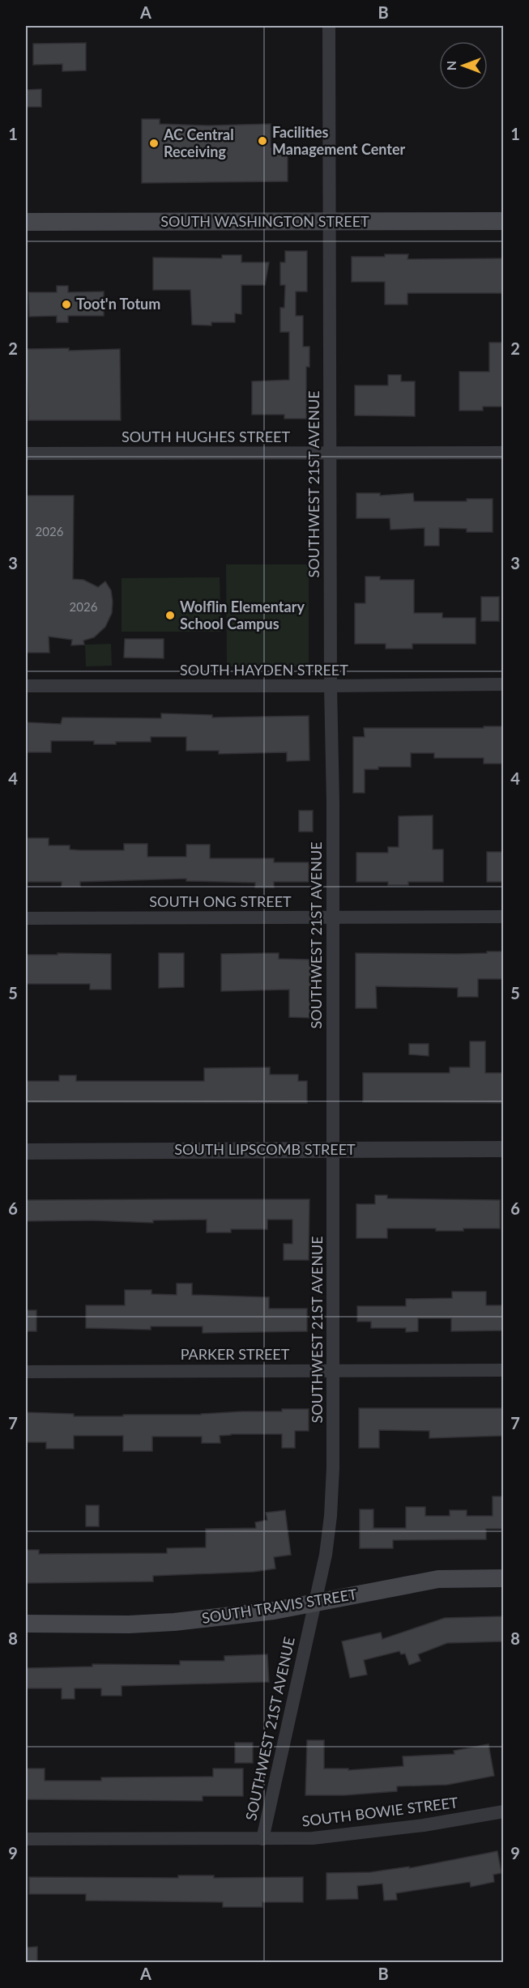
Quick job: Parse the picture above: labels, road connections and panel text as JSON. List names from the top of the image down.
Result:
{
  "streets": {
    "main road": ["SOUTH WASHINGTON STREET", "SOUTH TRAVIS STREET"],
    "street": [
      "SOUTH HUGHES STREET",
      "SOUTHWEST 21ST AVENUE",
      "SOUTH HAYDEN STREET",
      "SOUTH ONG STREET",
      "SOUTH LIPSCOMB STREET",
      "PARKER STREET",
      "SOUTH BOWIE STREET"
    ]
  },
  "crossings": [
    ["SOUTH WASHINGTON STREET", "SOUTHWEST 21ST AVENUE"],
    ["SOUTH HUGHES STREET", "SOUTHWEST 21ST AVENUE"],
    ["SOUTHWEST 21ST AVENUE", "SOUTH HAYDEN STREET"],
    ["SOUTHWEST 21ST AVENUE", "SOUTH ONG STREET"],
    ["SOUTHWEST 21ST AVENUE", "SOUTH LIPSCOMB STREET"],
    ["SOUTHWEST 21ST AVENUE", "PARKER STREET"],
    ["SOUTHWEST 21ST AVENUE", "SOUTH TRAVIS STREET"],
    ["SOUTHWEST 21ST AVENUE", "SOUTH BOWIE STREET"]
  ],
  "places": [
    "Facilities Management Center",
    "AC Central Receiving",
    "Toot'n Totum",
    "Wolflin Elementary School Campus"
  ],
  "house_numbers": ["2026", "2026"],
  "north": "left",
  "grid": {
    "columns": ["A", "B"],
    "rows": [
      "1",
      "2",
      "3",
      "4",
      "5",
      "6",
      "7",
      "8",
      "9"
    ]
  }
}
